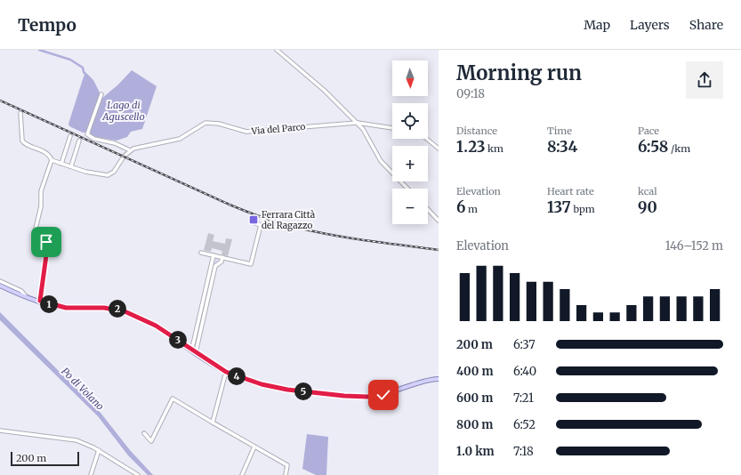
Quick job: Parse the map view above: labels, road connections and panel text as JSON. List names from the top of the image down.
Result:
{
  "streets": {
    "street": ["Via del Parco"]
  },
  "water": ["Lago di Aguscello", "Po di Volano"],
  "places": {
    "transit": ["Ferrara Città del Ragazzo"]
  },
  "scale_bar": "200 m",
  "north": "bottom",
  "page": {
    "header": "Tempo",
    "nav": ["Map", "Layers", "Share"],
    "heading": ["Morning run", "09:18"],
    "map_buttons": ["+", "−"],
    "stats": [
      ["Distance", "1.23 km"],
      ["Time", "8:34"],
      ["Pace", "6:58 /km"],
      ["Elevation", "6 m"],
      ["Heart rate", "137 bpm"],
      ["kcal", "90"]
    ],
    "chart": ["Elevation", "146–152 m"],
    "pins": [
      "1",
      "2",
      "3",
      "4",
      "5"
    ],
    "list": [
      {
        "name": "200 m",
        "note": "6:37"
      },
      {
        "name": "400 m",
        "note": "6:40"
      },
      {
        "name": "600 m",
        "note": "7:21"
      },
      {
        "name": "800 m",
        "note": "6:52"
      },
      {
        "name": "1.0 km",
        "note": "7:18"
      }
    ],
    "scale": "200 m"
  }
}
